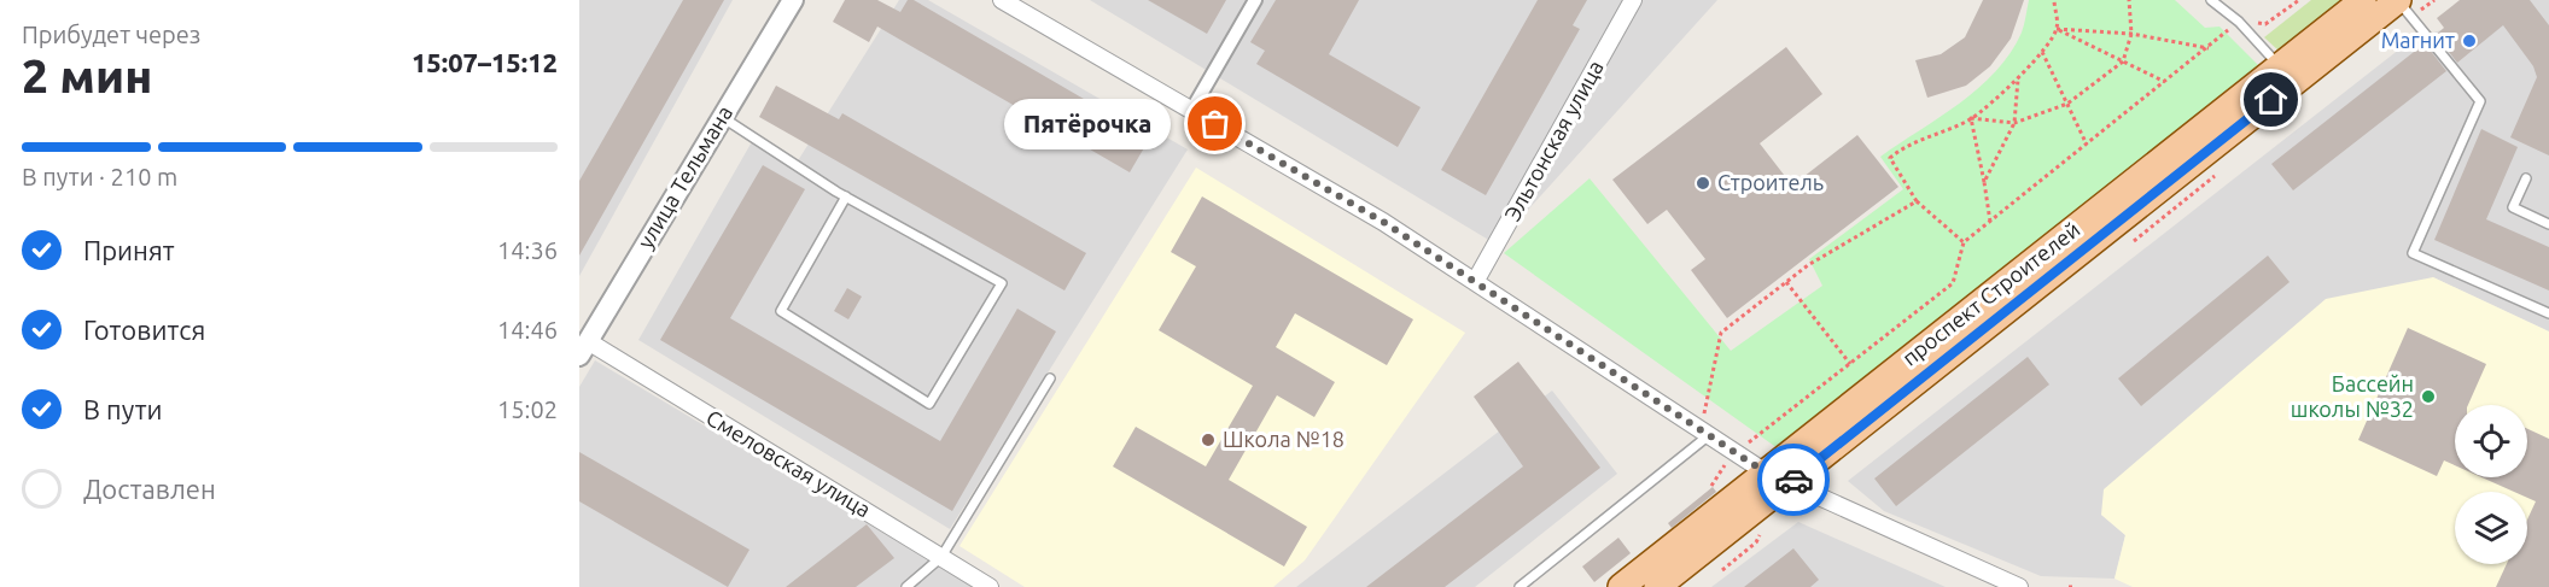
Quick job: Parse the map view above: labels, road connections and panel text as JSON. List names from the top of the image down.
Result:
{
  "streets": {
    "main road": ["проспект Строителей"],
    "street": ["Эльтонская улица", "улица Тельмана", "Смеловская улица"]
  },
  "crossings": [
    ["улица Тельмана", "Смеловская улица"]
  ],
  "places": [
    "Магнит",
    "Пятёрочка",
    "Строитель",
    "Бассейн школы №32",
    "Школа №18"
  ],
  "page": {
    "heading": ["2 мин", "Прибудет через", "15:07–15:12"],
    "bubble": "Пятёрочка",
    "bar": "В пути · 210 m",
    "list": [
      ["Принят", "14:36"],
      ["Готовится", "14:46"],
      ["В пути", "15:02"],
      "Доставлен"
    ]
  }
}
